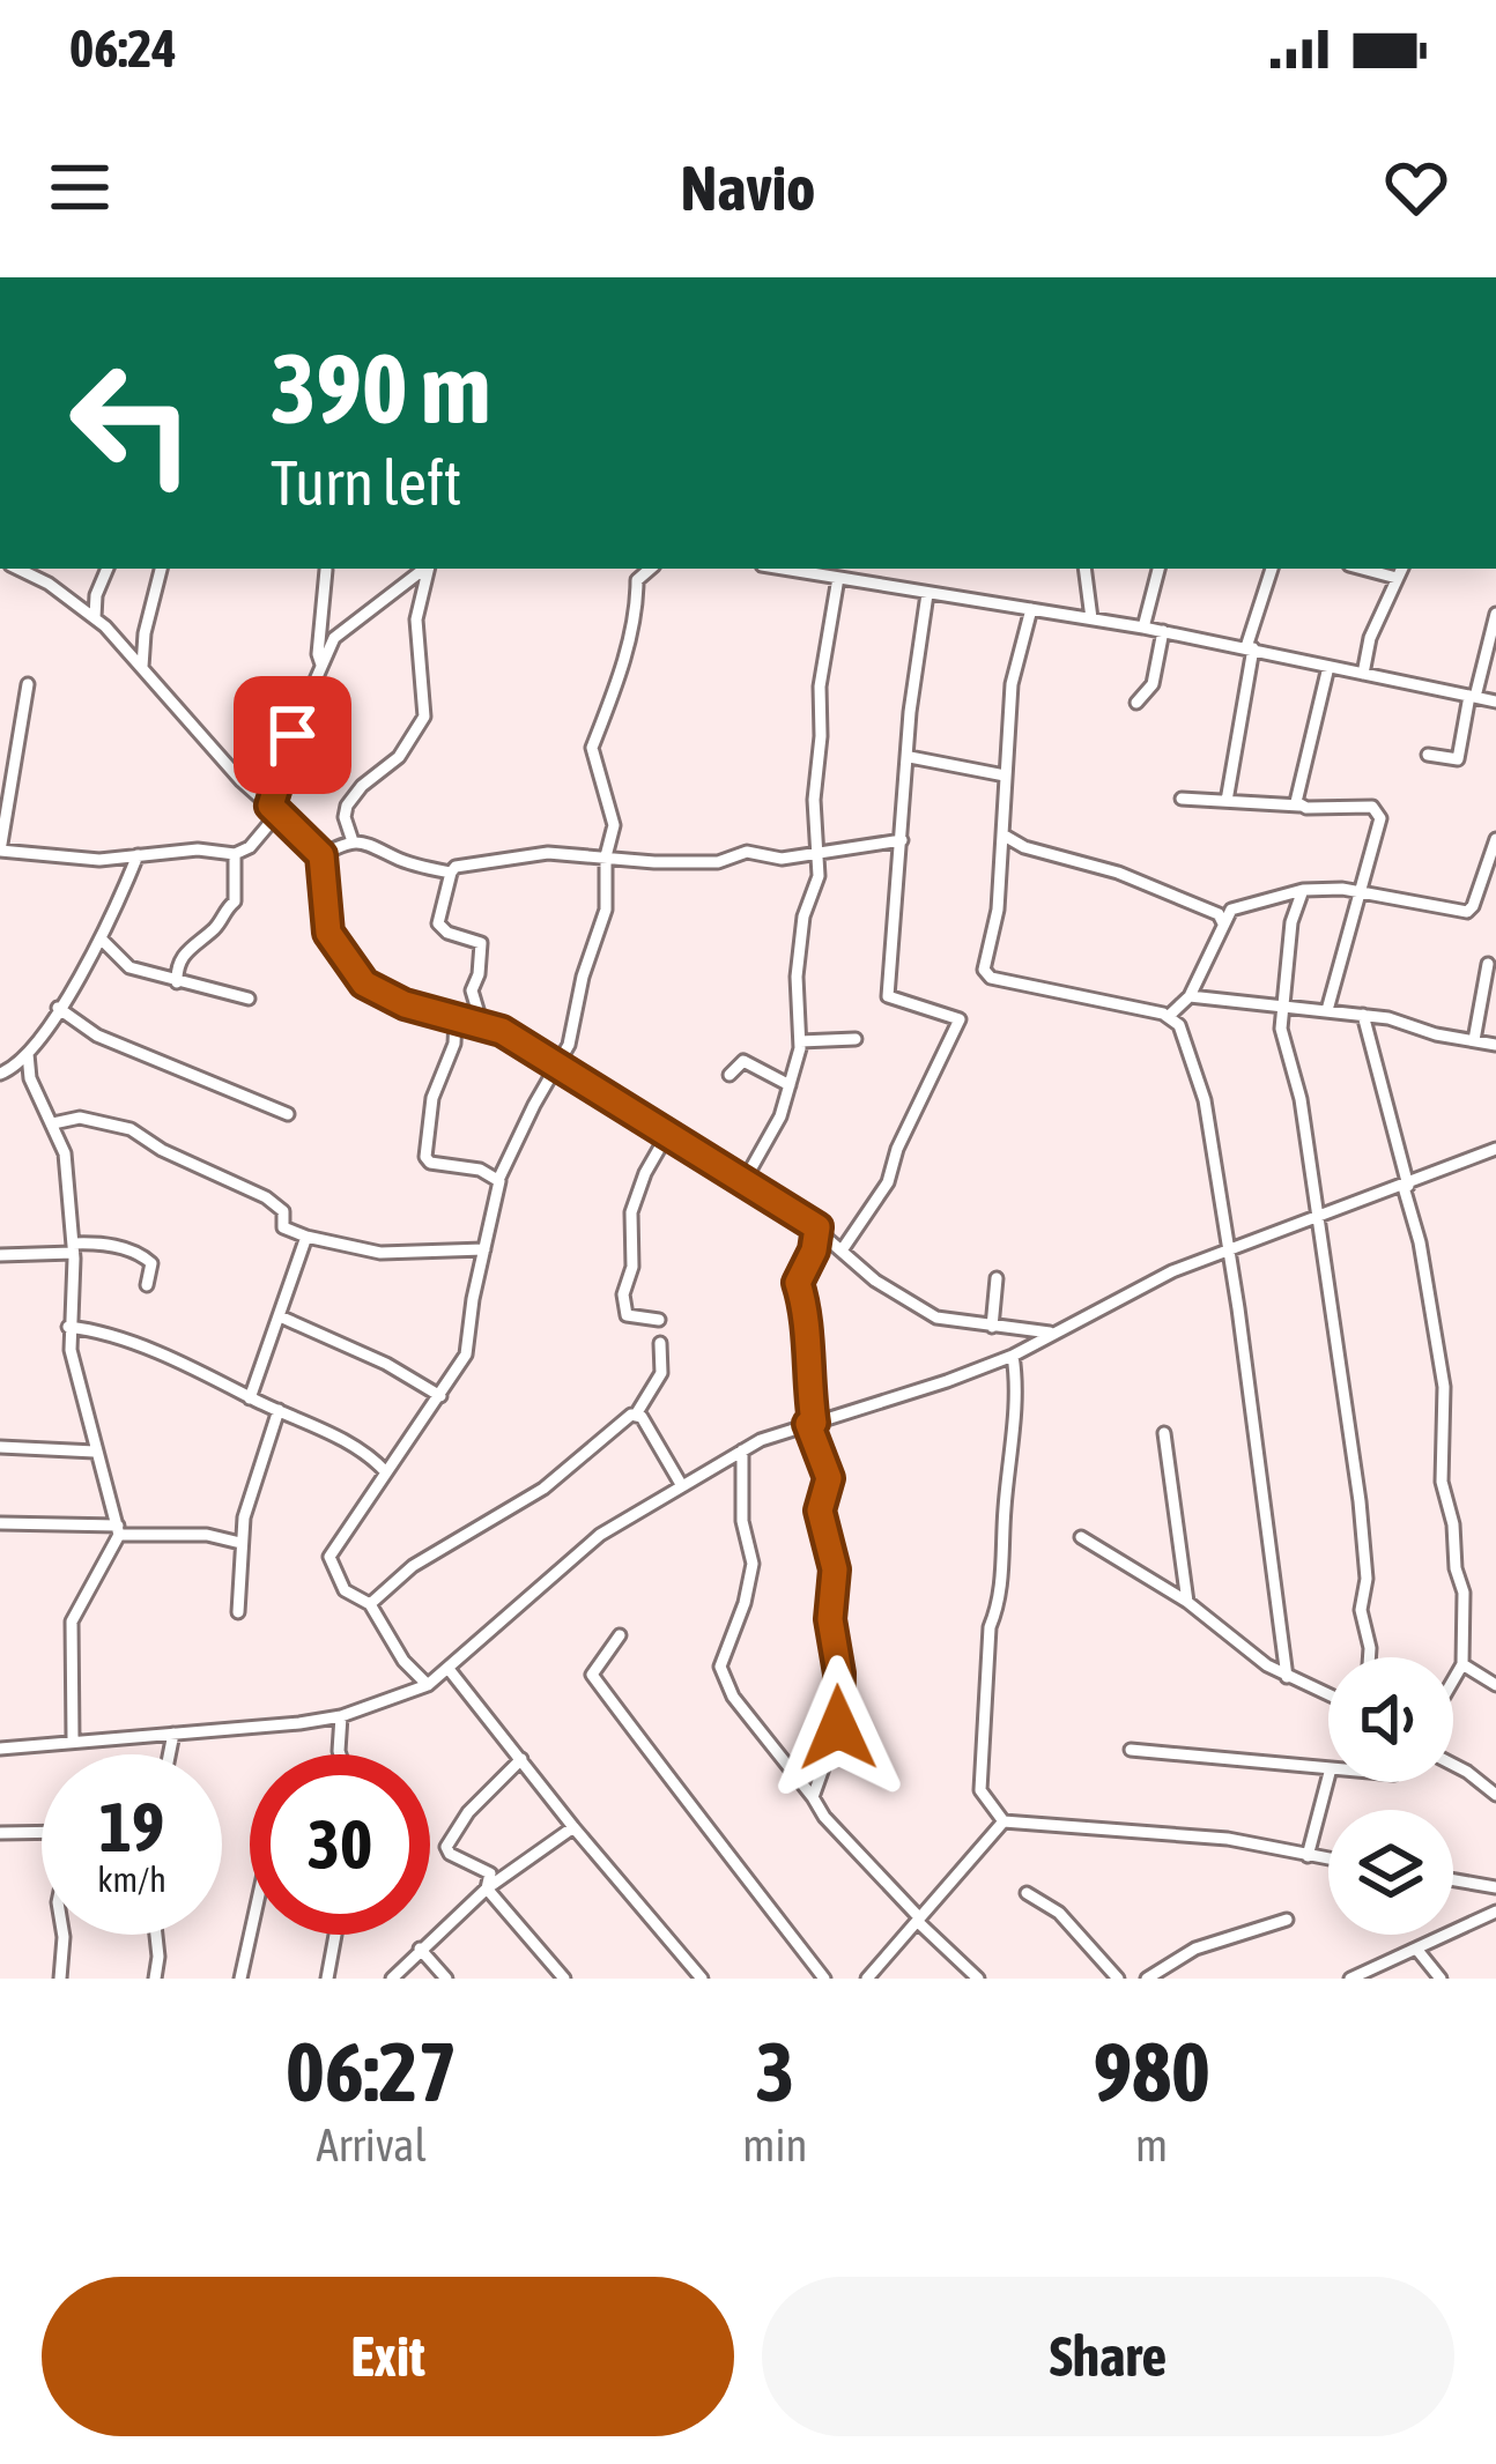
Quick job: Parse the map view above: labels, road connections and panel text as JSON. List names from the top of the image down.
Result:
{
  "page": {
    "status": "06:24",
    "header": "Navio",
    "turn": ["390 m", "Turn left"],
    "speed": "19 km/h",
    "limit": "30",
    "eta": [
      "06:27",
      "Arrival",
      "3",
      "min",
      "980",
      "m"
    ],
    "buttons": ["Exit", "Share"]
  }
}
